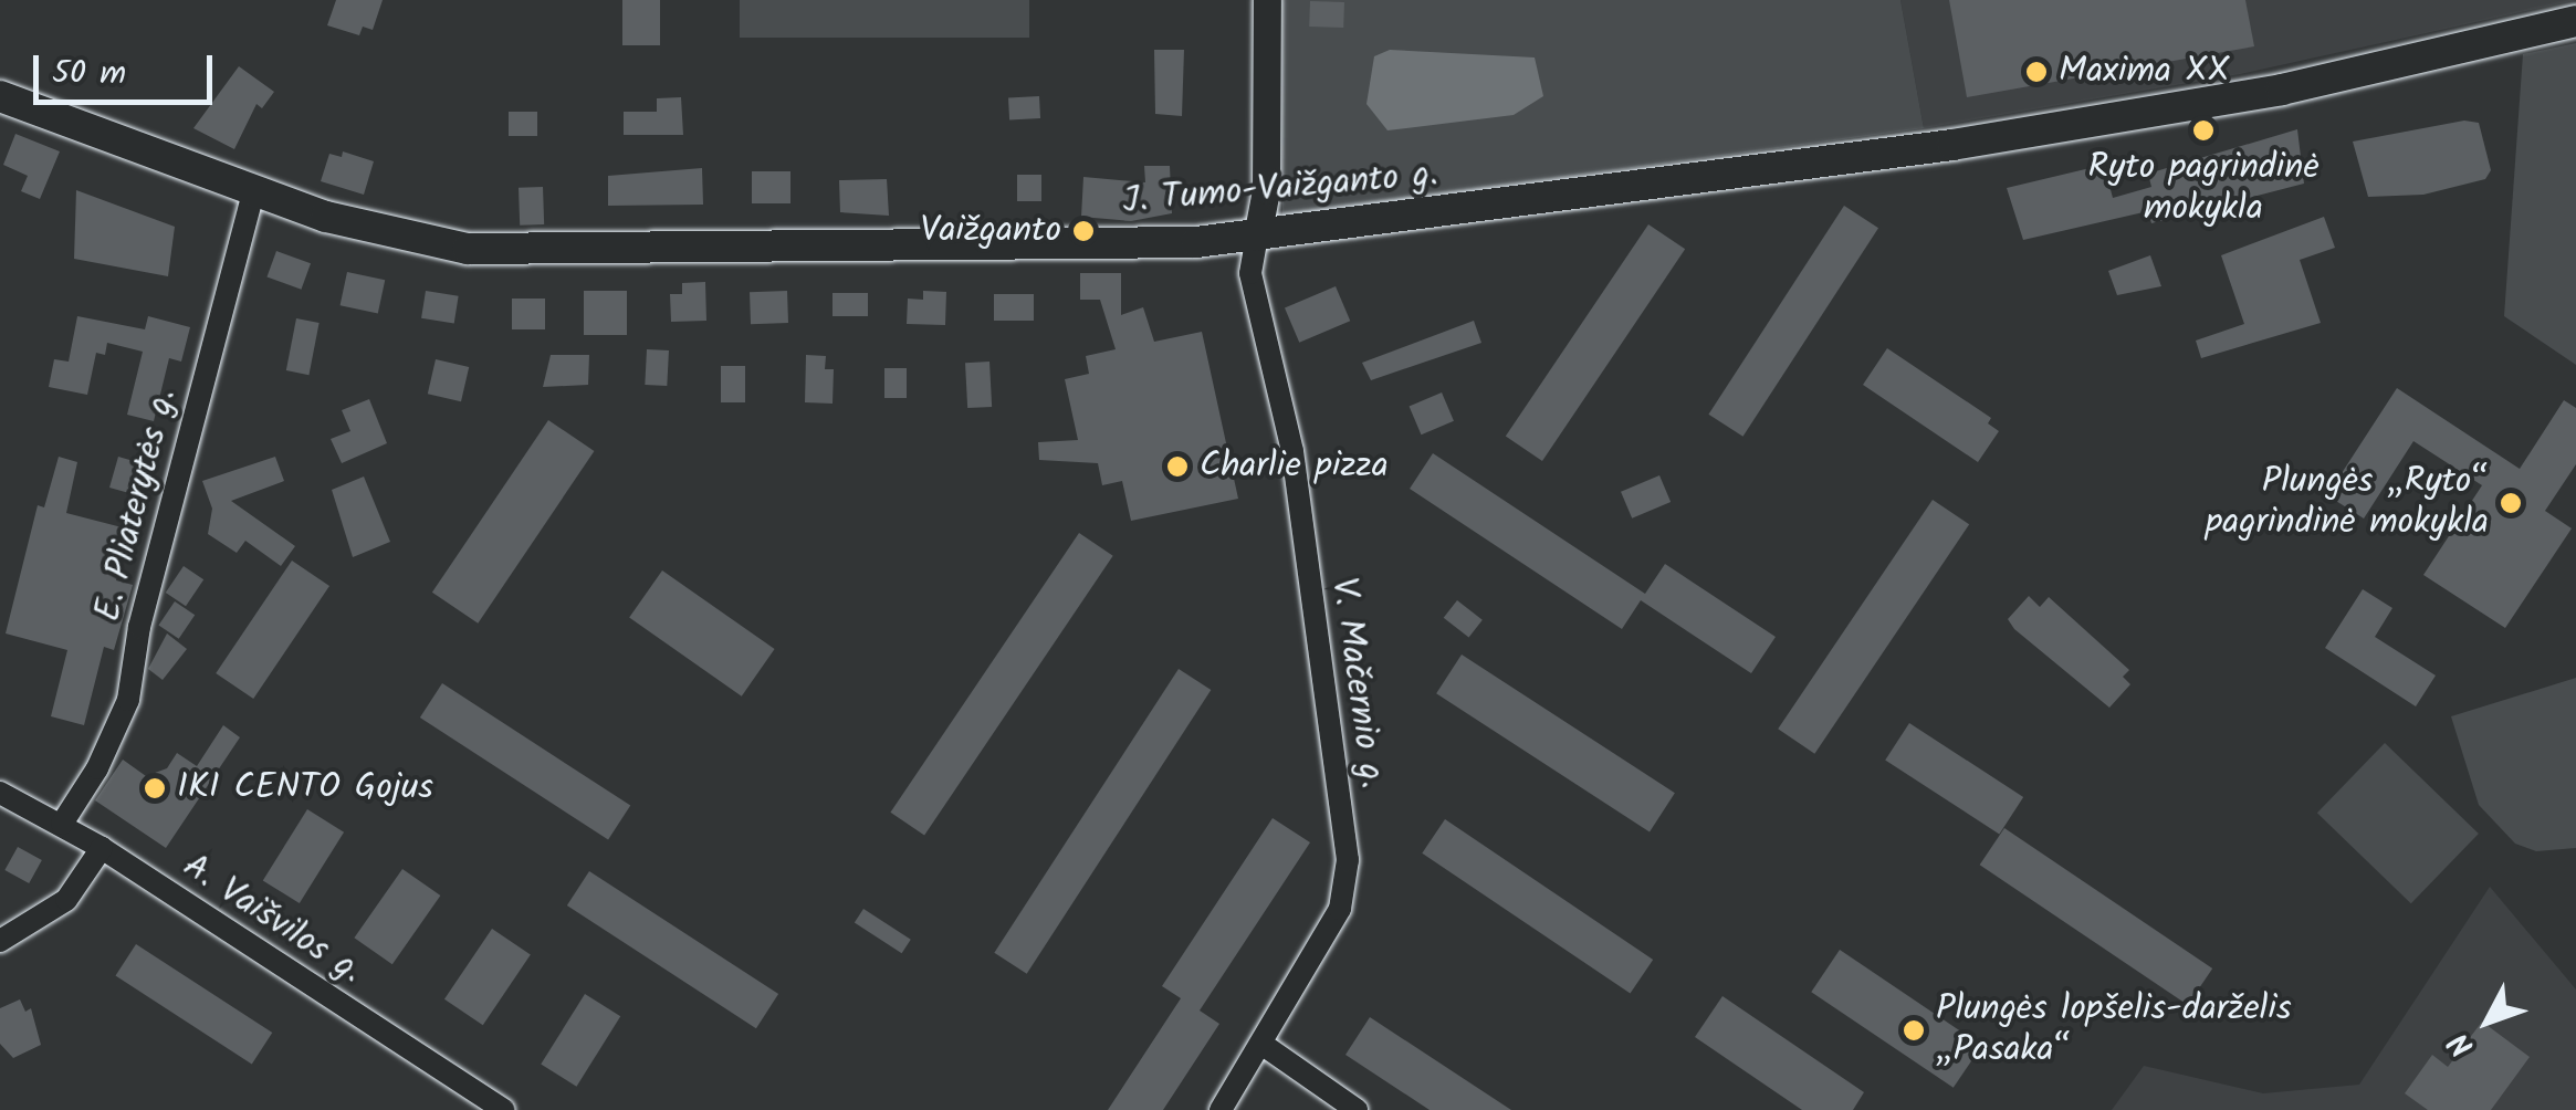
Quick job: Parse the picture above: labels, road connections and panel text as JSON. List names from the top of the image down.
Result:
{
  "streets": {
    "main road": ["J. Tumo-Vaižganto g."],
    "street": ["E. Pliaterytės g.", "V. Mačernio g.", "A. Vaišvilos g."]
  },
  "crossings": [
    ["J. Tumo-Vaižganto g.", "E. Pliaterytės g."],
    ["J. Tumo-Vaižganto g.", "V. Mačernio g."],
    ["E. Pliaterytės g.", "A. Vaišvilos g."]
  ],
  "places": [
    "Maxima XX",
    "Ryto pagrindinė mokykla",
    "Vaižganto",
    "Charlie pizza",
    "Plungės „Ryto“ pagrindinė mokykla",
    "IKI CENTO Gojus",
    "Plungės lopšelis-darželis „Pasaka“"
  ],
  "scale_bar": "50 m",
  "north": "bottom left"
}
